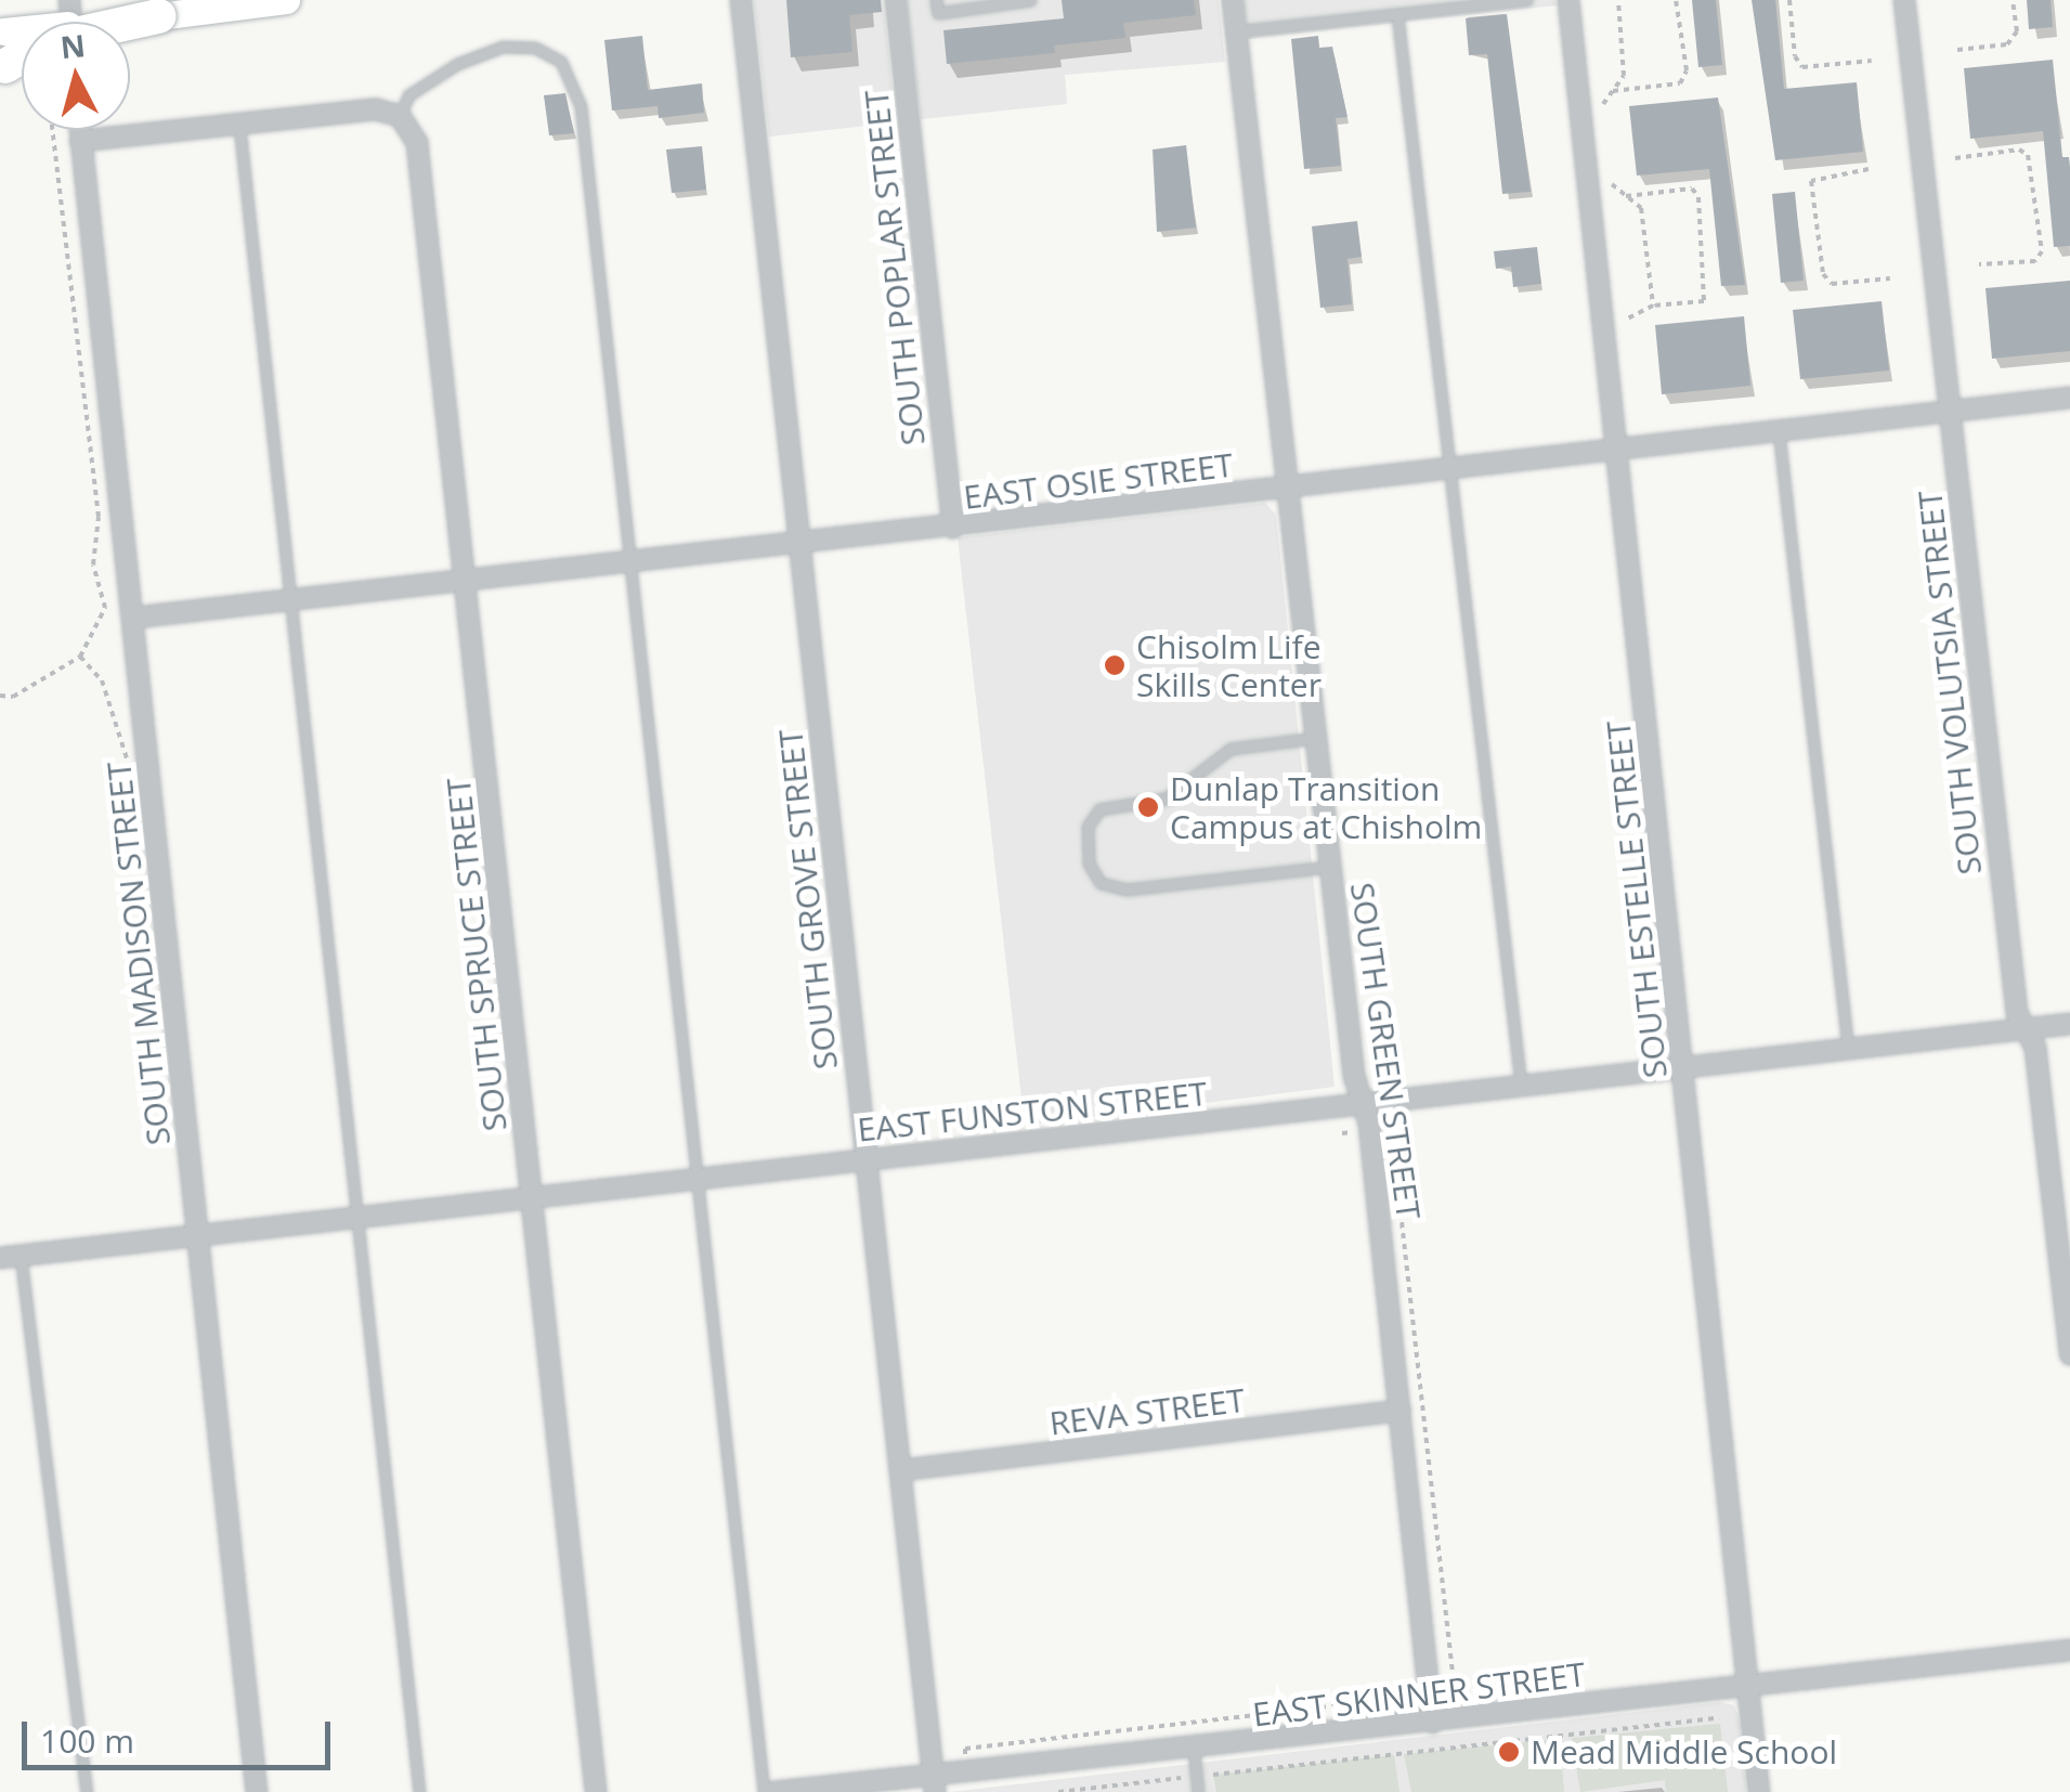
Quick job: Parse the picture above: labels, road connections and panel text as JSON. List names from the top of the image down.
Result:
{
  "streets": {
    "street": [
      "SOUTH POPLAR STREET",
      "EAST OSIE STREET",
      "SOUTH VOLUTSIA STREET",
      "SOUTH GROVE STREET",
      "SOUTH ESTELLE STREET",
      "SOUTH MADISON STREET",
      "SOUTH SPRUCE STREET",
      "SOUTH GREEN STREET",
      "EAST FUNSTON STREET",
      "REVA STREET",
      "EAST SKINNER STREET"
    ]
  },
  "crossings": [
    ["SOUTH POPLAR STREET", "EAST OSIE STREET"],
    ["EAST OSIE STREET", "SOUTH VOLUTSIA STREET"],
    ["EAST OSIE STREET", "SOUTH GROVE STREET"],
    ["EAST OSIE STREET", "SOUTH ESTELLE STREET"],
    ["EAST OSIE STREET", "SOUTH MADISON STREET"],
    ["EAST OSIE STREET", "SOUTH SPRUCE STREET"],
    ["EAST OSIE STREET", "SOUTH GREEN STREET"],
    ["SOUTH VOLUTSIA STREET", "EAST FUNSTON STREET"],
    ["SOUTH GROVE STREET", "EAST FUNSTON STREET"],
    ["SOUTH GROVE STREET", "REVA STREET"],
    ["SOUTH GROVE STREET", "EAST SKINNER STREET"],
    ["SOUTH ESTELLE STREET", "EAST FUNSTON STREET"],
    ["SOUTH ESTELLE STREET", "EAST SKINNER STREET"],
    ["SOUTH MADISON STREET", "EAST FUNSTON STREET"],
    ["SOUTH SPRUCE STREET", "EAST FUNSTON STREET"],
    ["SOUTH GREEN STREET", "EAST FUNSTON STREET"],
    ["SOUTH GREEN STREET", "REVA STREET"],
    ["SOUTH GREEN STREET", "EAST SKINNER STREET"]
  ],
  "places": ["Chisolm Life Skills Center", "Dunlap Transition Campus at Chisholm", "Mead Middle School"],
  "scale_bar": "100 m",
  "north": "top"
}
